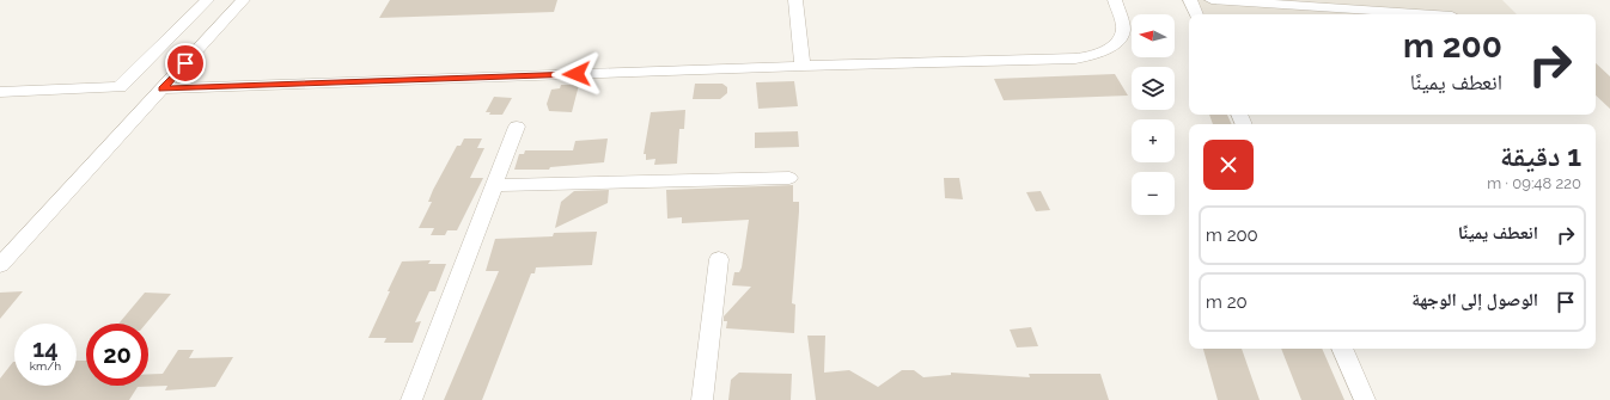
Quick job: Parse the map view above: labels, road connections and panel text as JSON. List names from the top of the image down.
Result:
{
  "north": "left",
  "page": {
    "map_buttons": ["+", "−"],
    "turn": ["200 m", "انعطف يمينًا"],
    "heading": ["1 دقيقة", "220 m · 09:48"],
    "list": [
      {
        "name": "انعطف يمينًا",
        "value": "200 m"
      },
      {
        "name": "الوصول إلى الوجهة",
        "value": "20 m"
      }
    ],
    "speed": "14 km/h",
    "limit": "20"
  }
}
